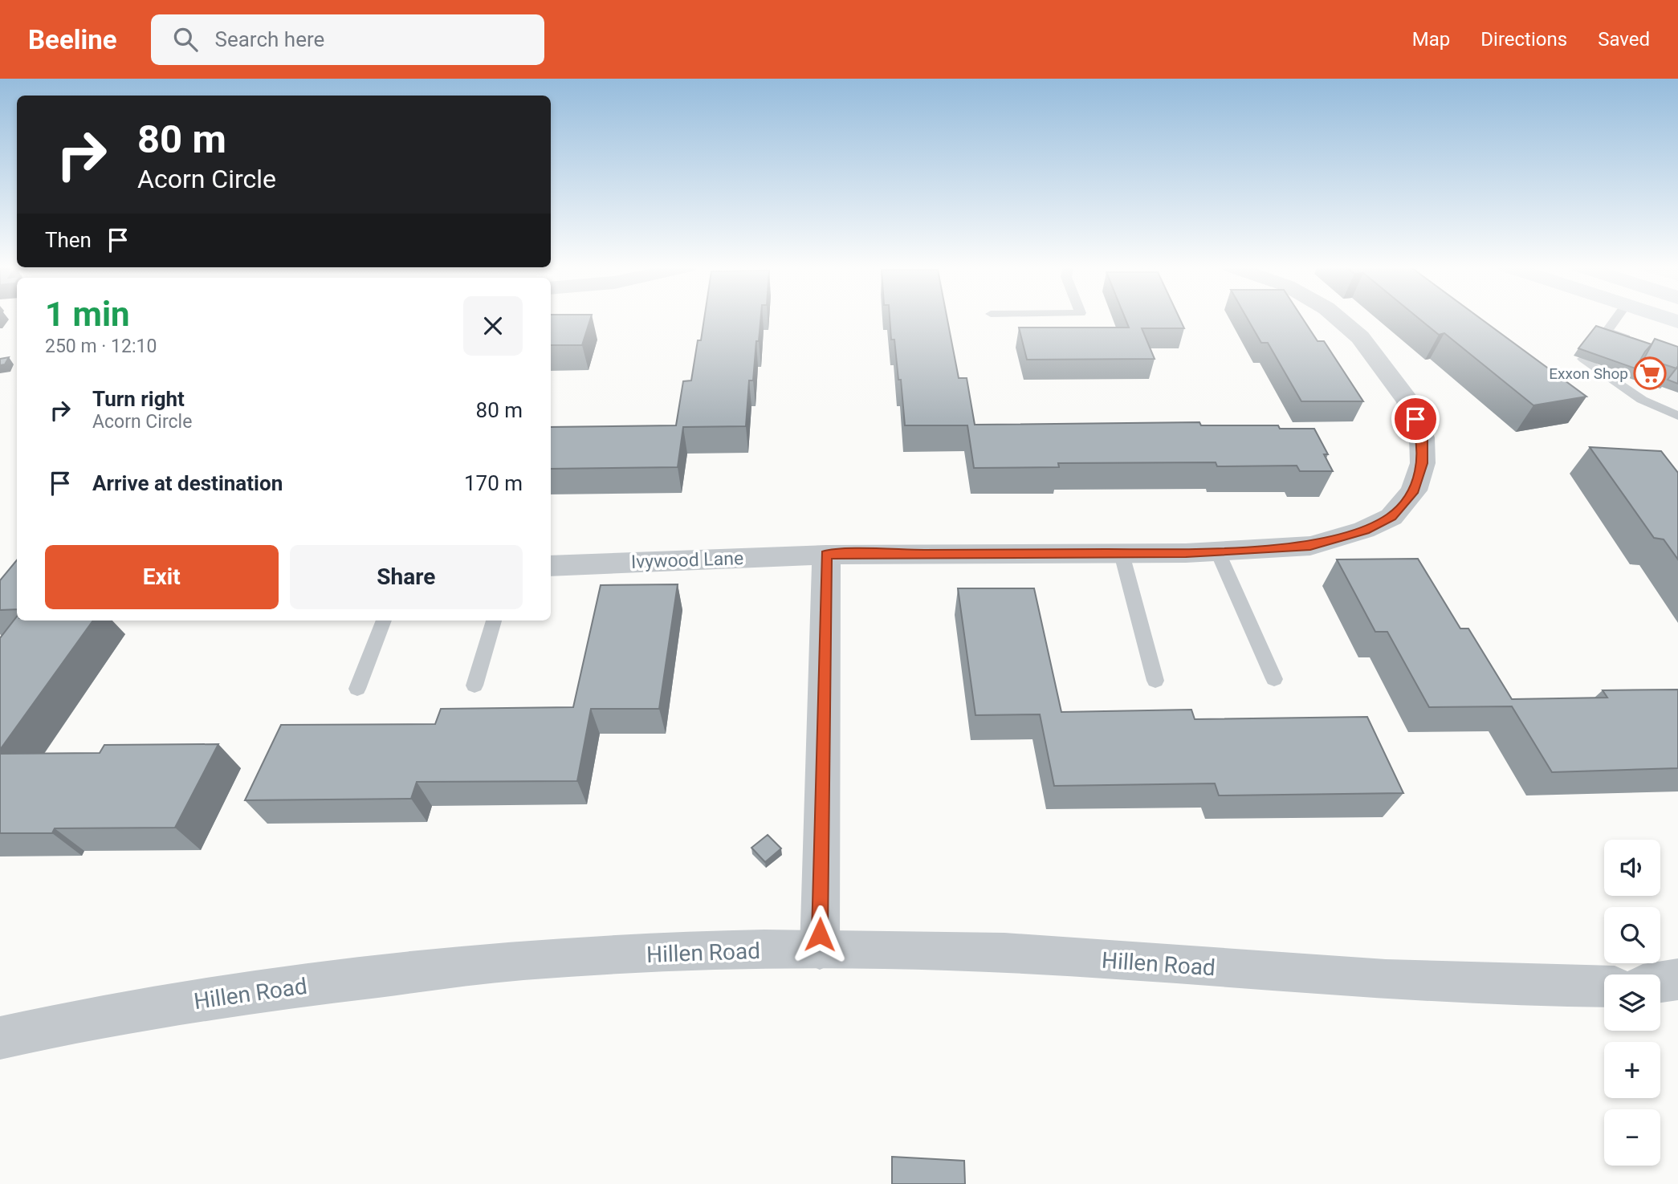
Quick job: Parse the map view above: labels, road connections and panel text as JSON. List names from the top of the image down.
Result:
{
  "streets": {
    "street": ["Ivywood Lane", "Hillen Road"]
  },
  "places": {
    "supermarket": ["Exxon Shop"]
  },
  "page": {
    "header": "Beeline",
    "search": "Search here",
    "nav": ["Map", "Directions", "Saved"],
    "turn": ["80 m", "Acorn Circle"],
    "then": "Then",
    "heading": ["1 min", "250 m · 12:10"],
    "list": [
      {
        "name": "Turn right",
        "note": "Acorn Circle",
        "value": "80 m"
      },
      {
        "name": "Arrive at destination",
        "value": "170 m"
      }
    ],
    "buttons": ["Exit", "Share"],
    "map_buttons": ["+", "−"]
  }
}
